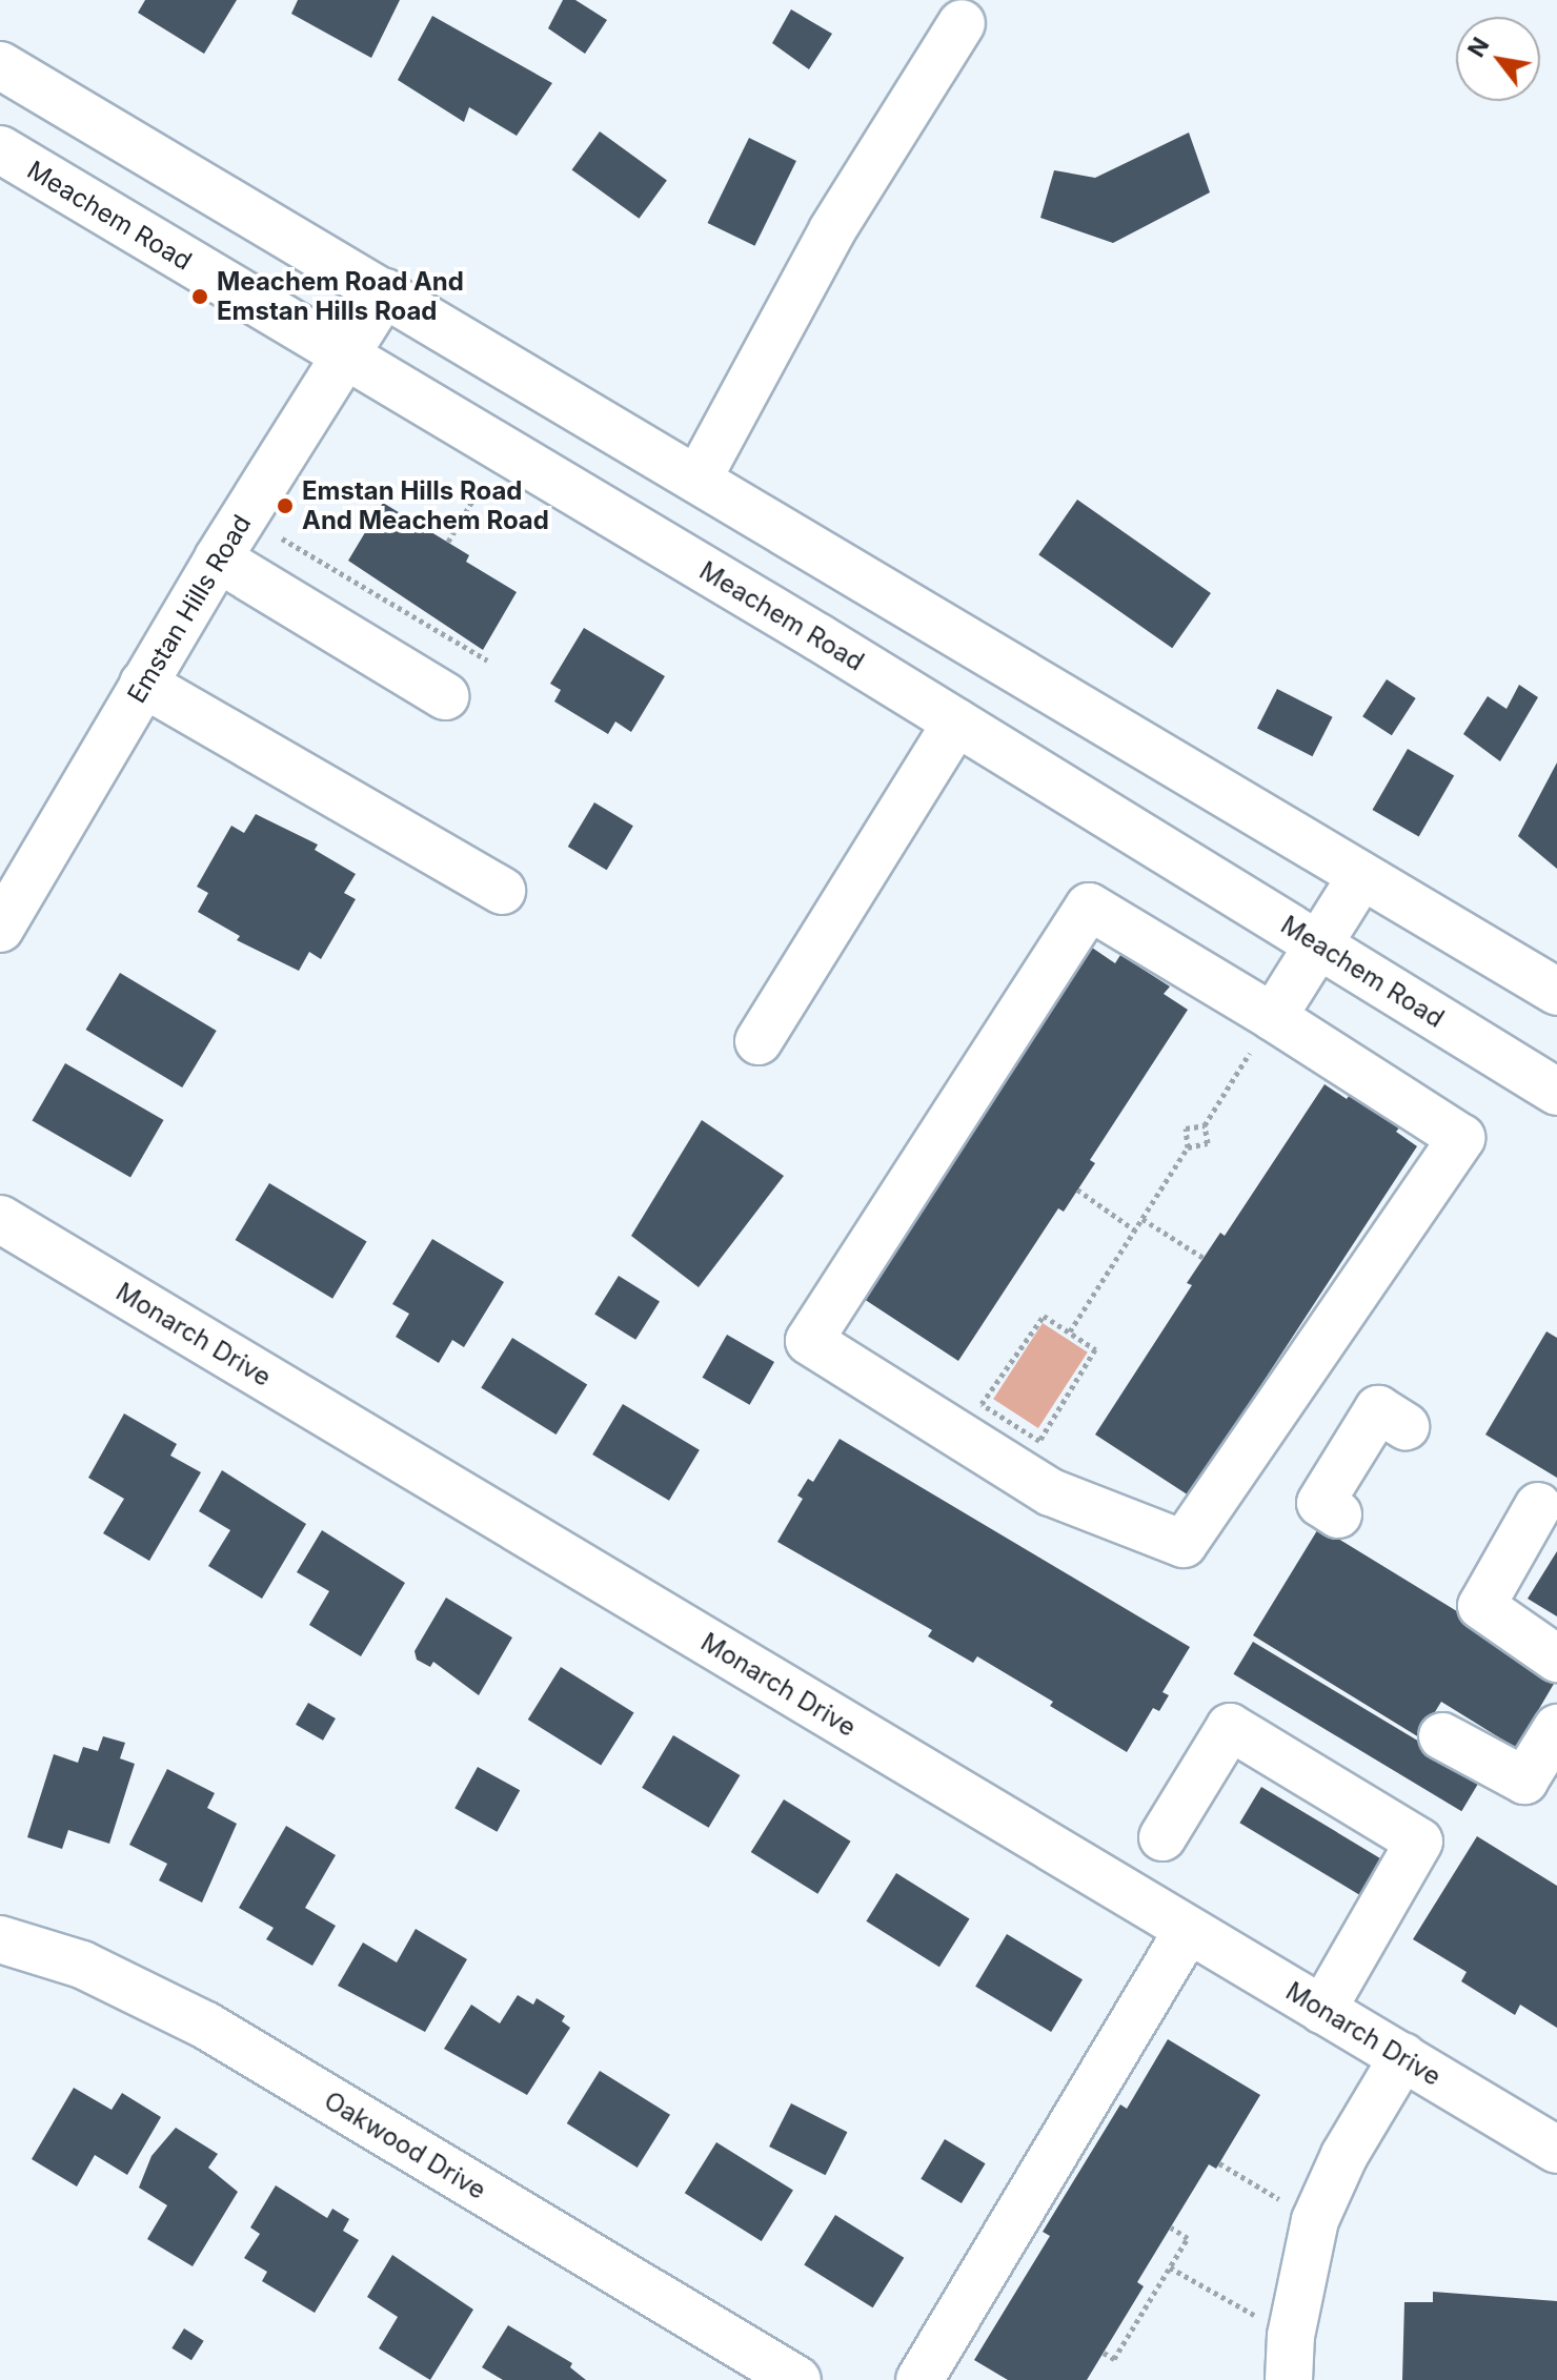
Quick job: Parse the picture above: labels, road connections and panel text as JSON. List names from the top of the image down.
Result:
{
  "streets": {
    "street": [
      "Meachem Road",
      "Emstan Hills Road",
      "Monarch Drive",
      "Oakwood Drive"
    ]
  },
  "crossings": [
    ["Meachem Road", "Emstan Hills Road"]
  ],
  "places": ["Meachem Road And Emstan Hills Road", "Emstan Hills Road And Meachem Road"],
  "north": "top left"
}
